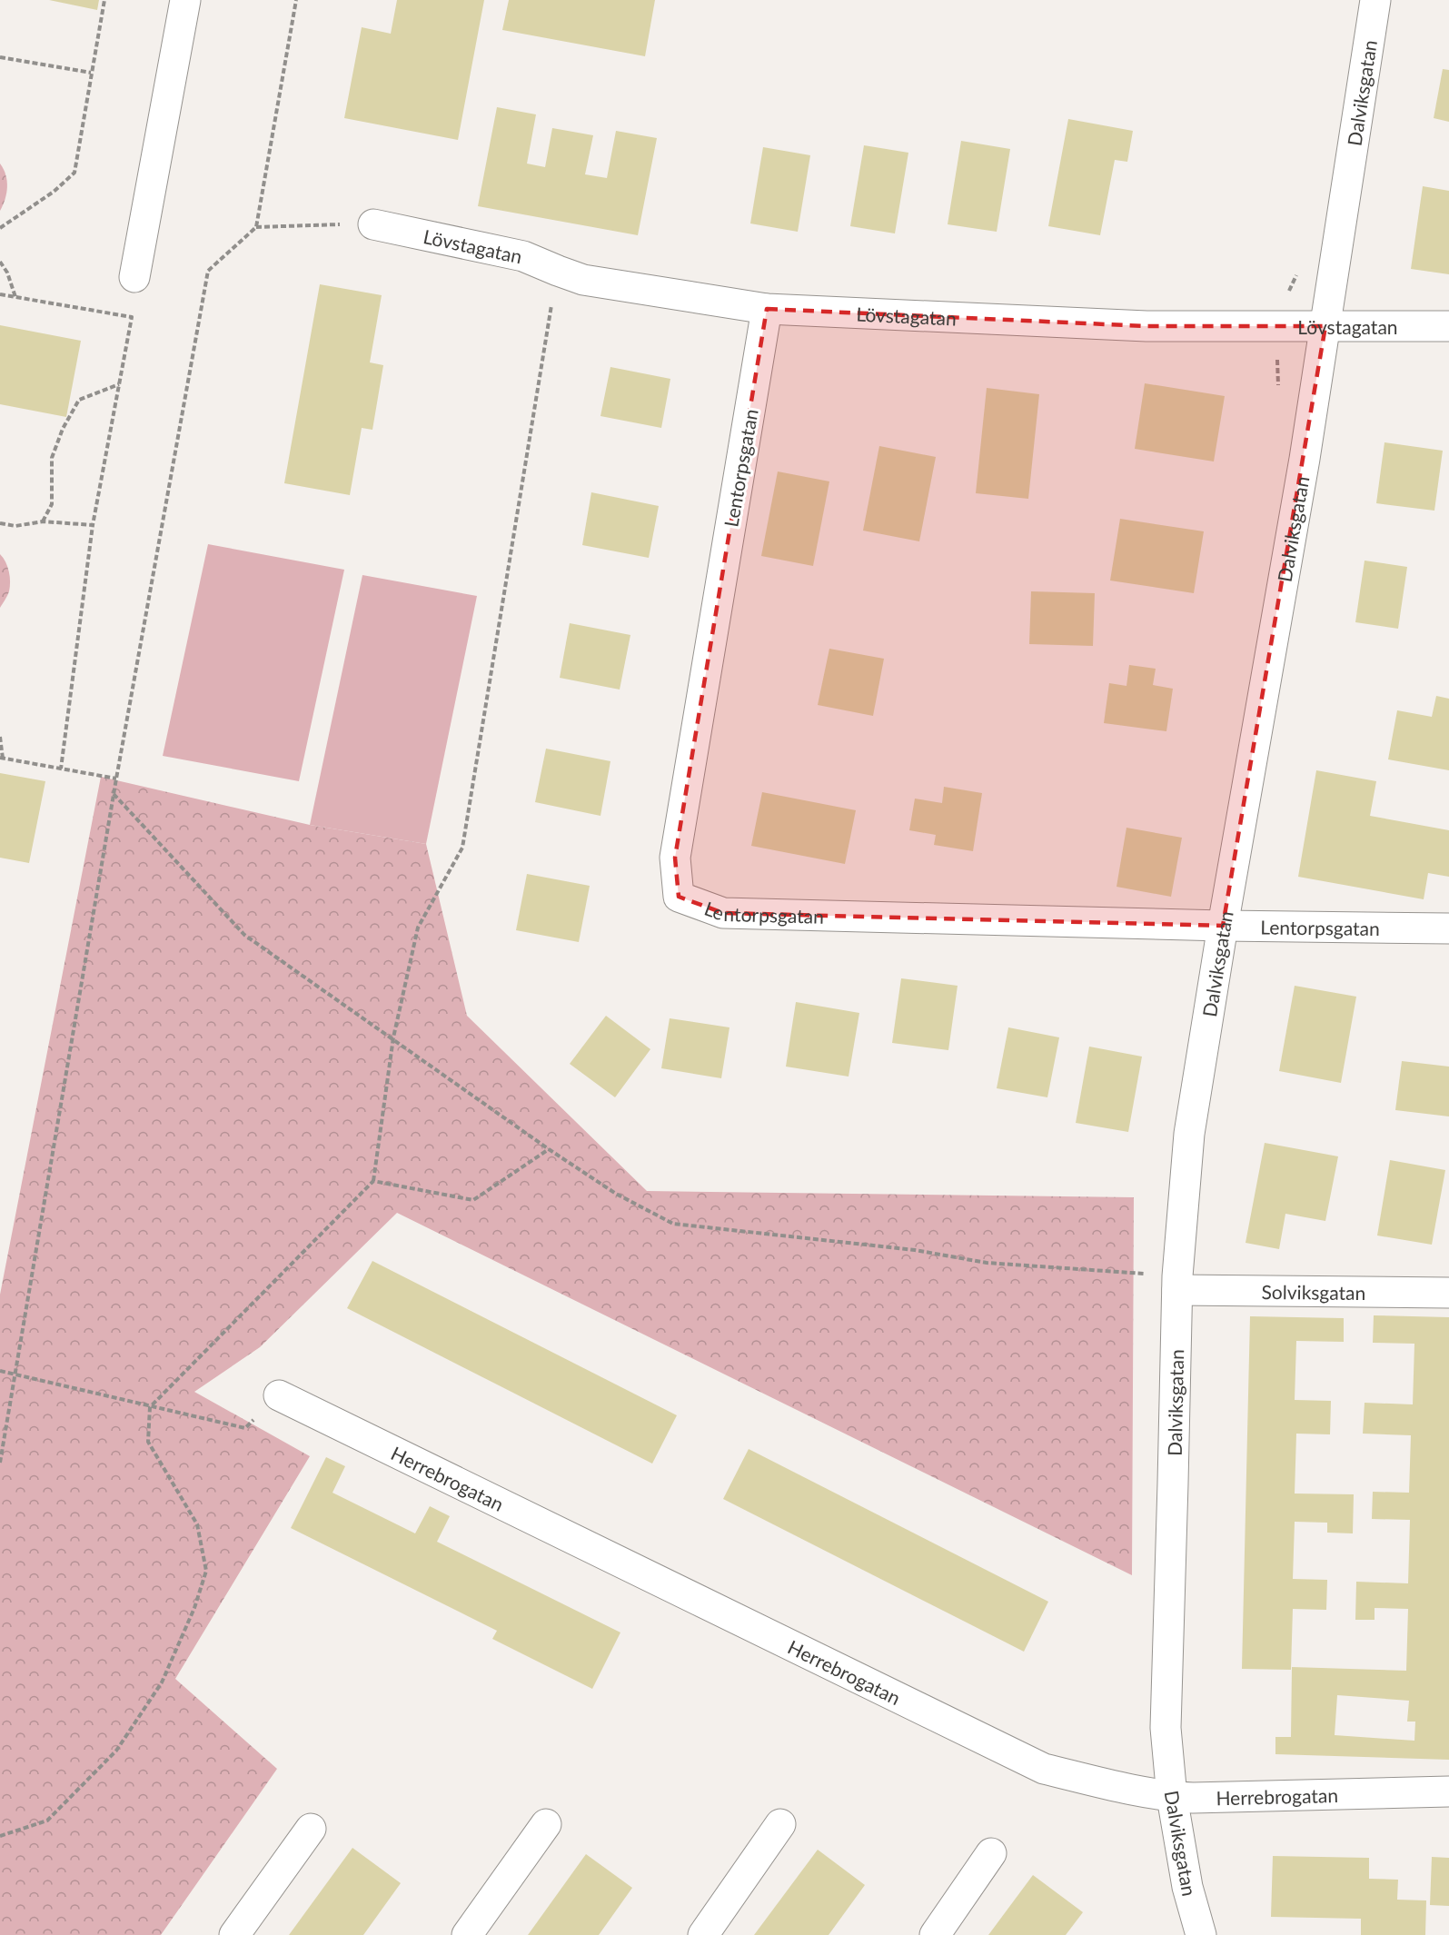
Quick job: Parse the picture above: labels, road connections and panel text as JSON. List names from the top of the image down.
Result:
{
  "streets": {
    "street": [
      "Dalviksgatan",
      "Lövstagatan",
      "Lentorpsgatan",
      "Solviksgatan",
      "Herrebrogatan"
    ]
  },
  "crossings": [
    ["Dalviksgatan", "Lövstagatan"],
    ["Dalviksgatan", "Lentorpsgatan"],
    ["Dalviksgatan", "Solviksgatan"],
    ["Dalviksgatan", "Herrebrogatan"],
    ["Lövstagatan", "Lentorpsgatan"]
  ]
}
